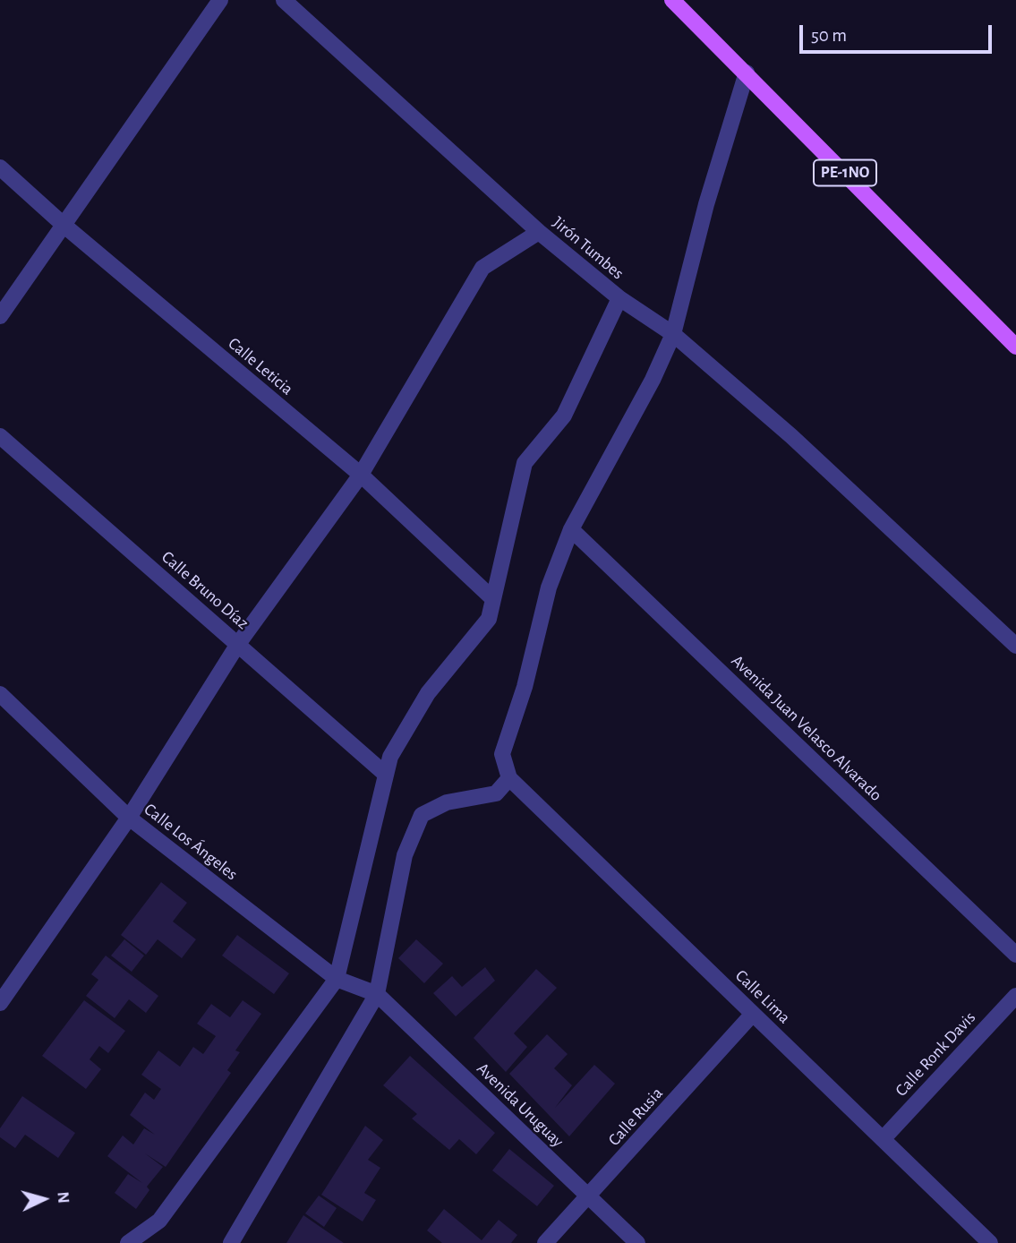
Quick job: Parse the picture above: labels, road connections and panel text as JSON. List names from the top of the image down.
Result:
{
  "streets": {
    "main road": ["PE-1NO"],
    "street": [
      "Jirón Tumbes",
      "Calle Leticia",
      "Calle Bruno Díaz",
      "Avenida Juan Velasco Alvarado",
      "Calle Los Ángeles",
      "Calle Lima",
      "Calle Ronk Davis",
      "Avenida Uruguay",
      "Calle Rusia"
    ]
  },
  "crossings": [
    ["Calle Los Ángeles", "Avenida Uruguay"],
    ["Calle Lima", "Calle Ronk Davis"],
    ["Calle Lima", "Calle Rusia"],
    ["Avenida Uruguay", "Calle Rusia"]
  ],
  "scale_bar": "50 m",
  "north": "right"
}
